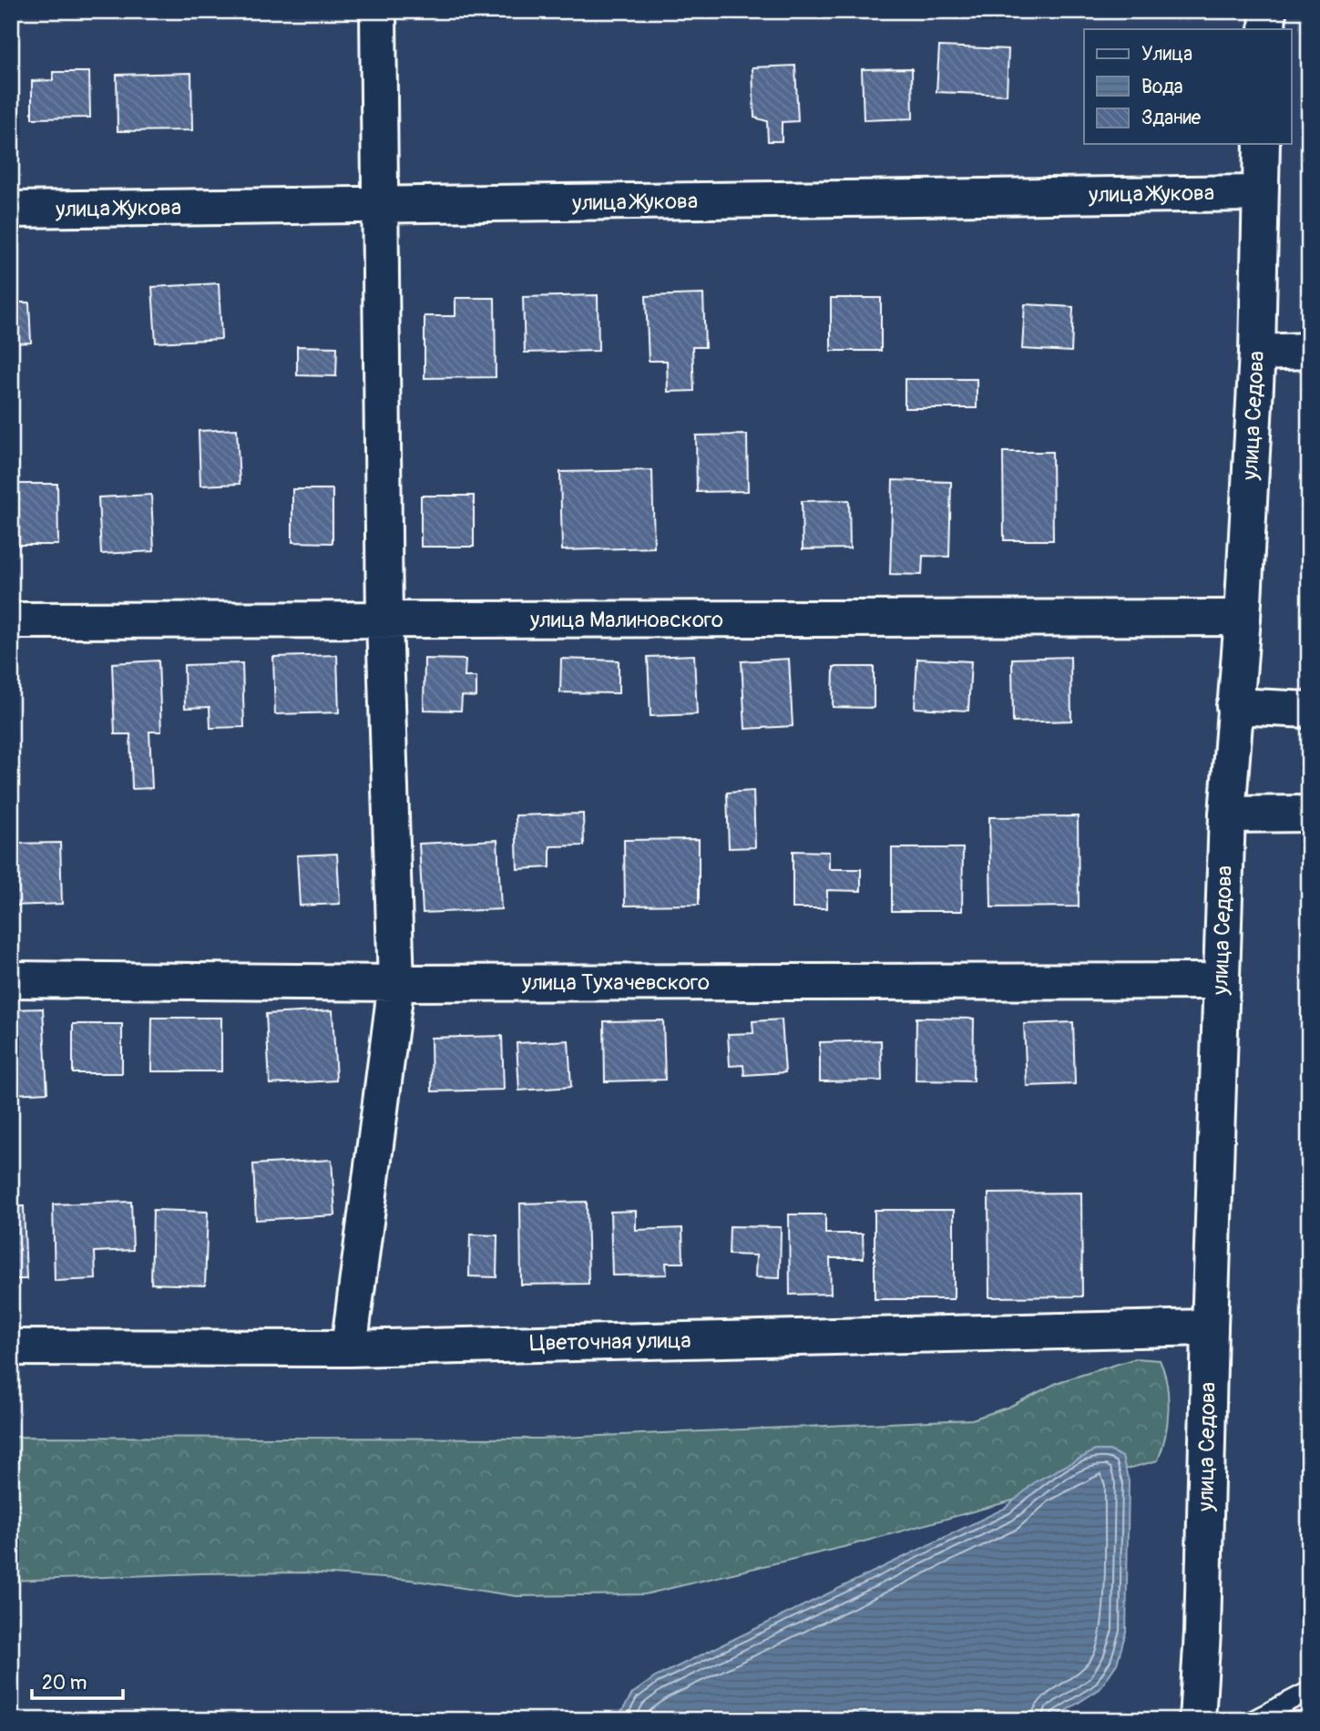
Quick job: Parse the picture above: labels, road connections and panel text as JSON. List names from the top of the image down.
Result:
{
  "streets": {
    "street": [
      "улица Жукова",
      "улица Седова",
      "улица Малиновского",
      "улица Тухачевского",
      "Цветочная улица"
    ]
  },
  "crossings": [
    ["улица Жукова", "улица Седова"],
    ["улица Седова", "улица Малиновского"],
    ["улица Седова", "улица Тухачевского"],
    ["улица Седова", "Цветочная улица"]
  ],
  "legend": ["Улица", "Вода", "Здание"],
  "scale_bar": "20 m"
}
